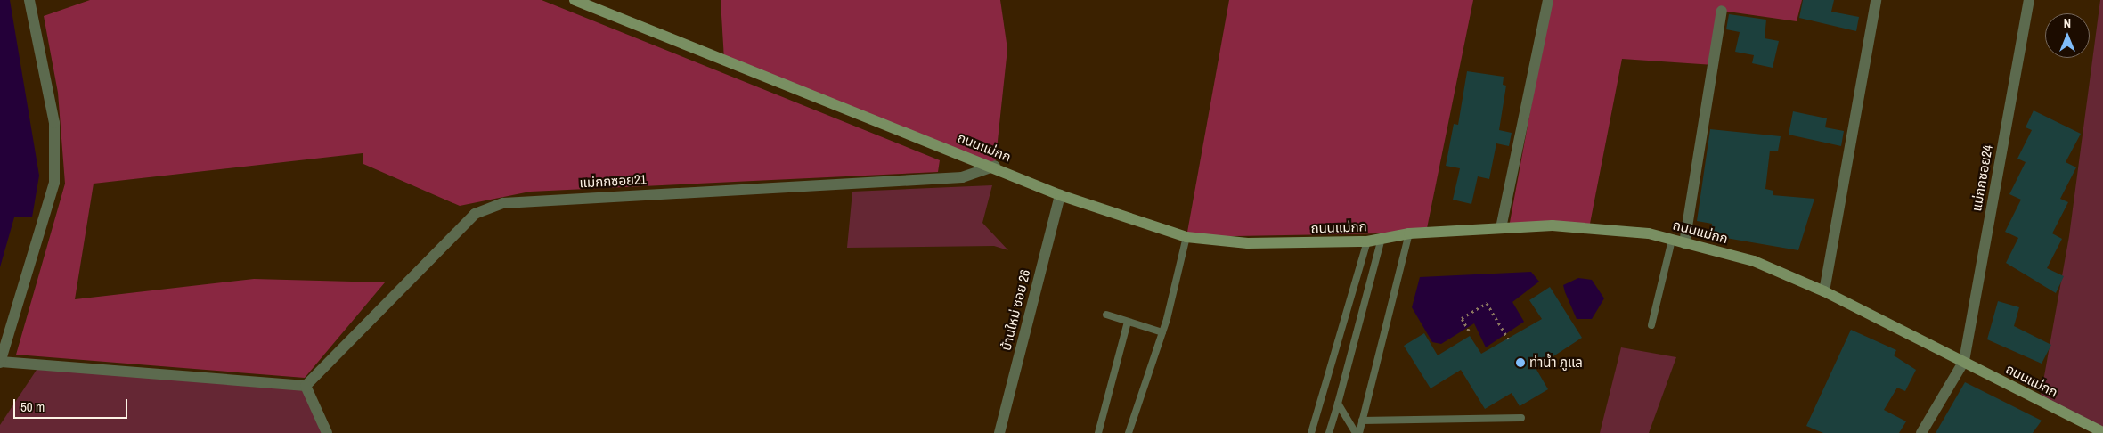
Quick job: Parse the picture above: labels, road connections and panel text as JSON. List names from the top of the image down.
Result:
{
  "streets": {
    "street": [
      "ถนนแม่กก",
      "แม่กกซอย24",
      "แม่กกซอย21",
      "บ้านใหม่ ซอย 26"
    ]
  },
  "crossings": [
    ["ถนนแม่กก", "แม่กกซอย24"],
    ["ถนนแม่กก", "แม่กกซอย21"],
    ["ถนนแม่กก", "บ้านใหม่ ซอย 26"]
  ],
  "places": ["ท่าน้ำ ภูแล"],
  "scale_bar": "50 m",
  "north": "top"
}
